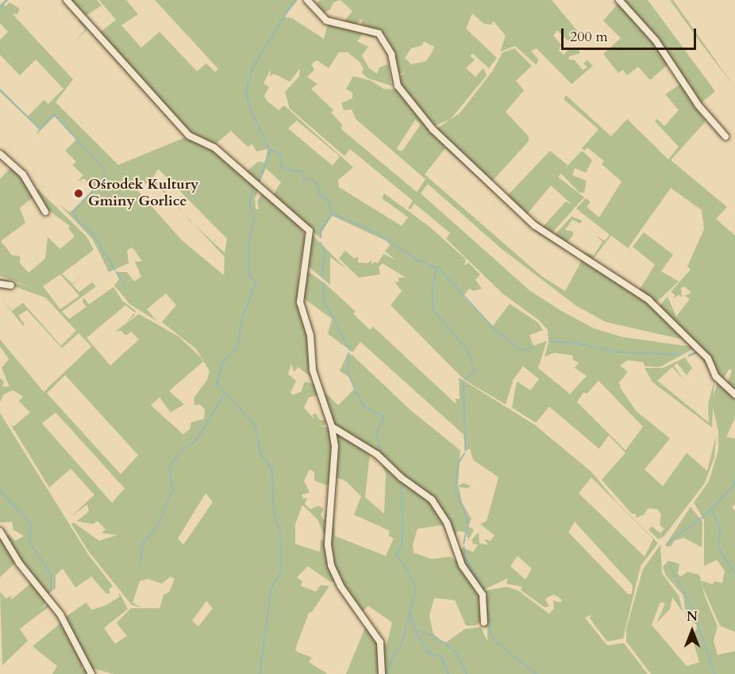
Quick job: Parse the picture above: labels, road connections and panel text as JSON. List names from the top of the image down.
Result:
{
  "places": ["Ośrodek Kultury Gminy Gorlice"],
  "scale_bar": "200 m",
  "north": "top"
}
